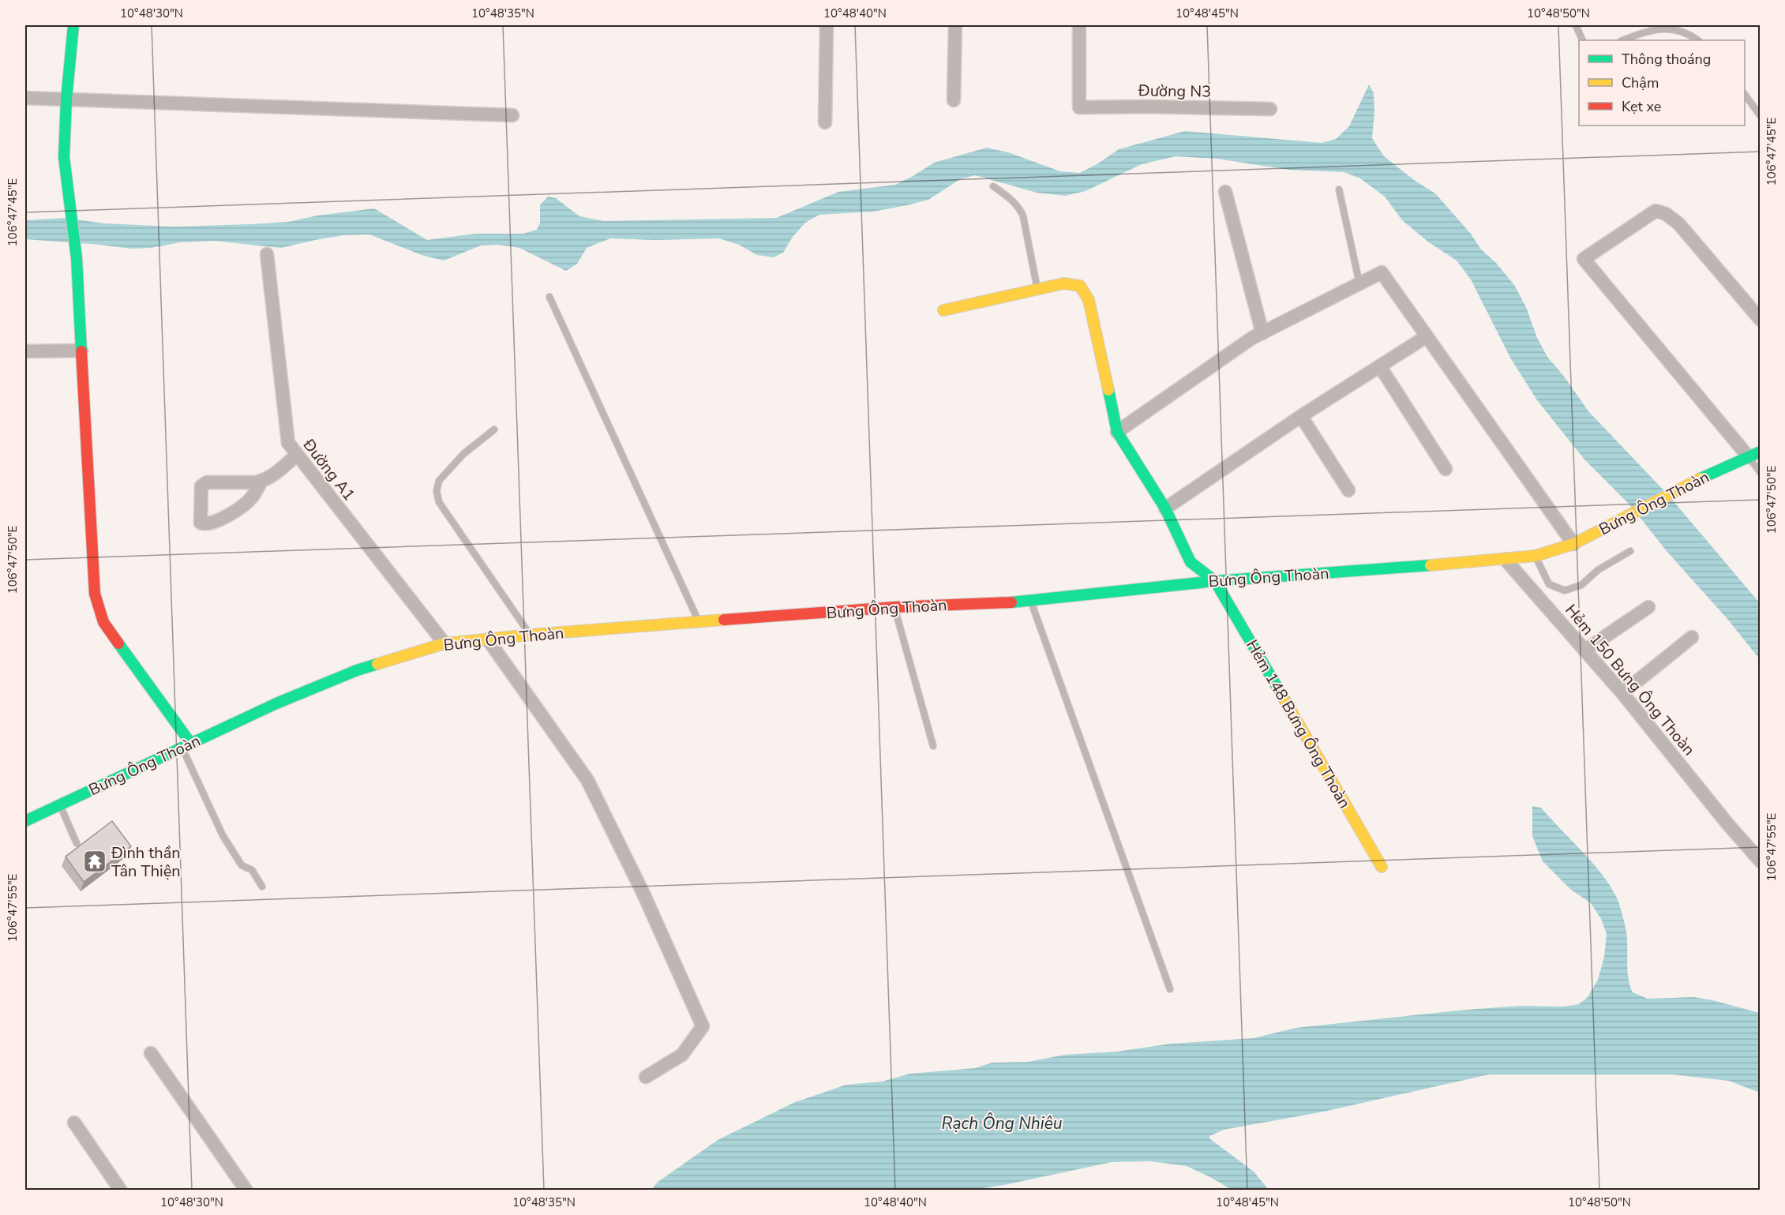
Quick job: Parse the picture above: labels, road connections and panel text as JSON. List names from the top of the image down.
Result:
{
  "streets": {
    "street": [
      "Đường N3",
      "Đường A1",
      "Bưng Ông Thoàn",
      "Hẻm 150 Bưng Ông Thoàn",
      "Hẻm 148 Bưng Ông Thoàn"
    ]
  },
  "crossings": [
    ["Đường A1", "Bưng Ông Thoàn"],
    ["Bưng Ông Thoàn", "Hẻm 150 Bưng Ông Thoàn"],
    ["Bưng Ông Thoàn", "Hẻm 148 Bưng Ông Thoàn"]
  ],
  "water": ["Rạch Ông Nhiêu"],
  "places": {
    "temple": ["Đình thần Tân Thiện"]
  },
  "legend": ["Thông thoáng", "Chậm", "Kẹt xe"],
  "coordinates": [
    "10°48'30\"N",
    "10°48'35\"N",
    "10°48'40\"N",
    "10°48'45\"N",
    "10°48'50\"N",
    "106°47'45\"E",
    "106°47'50\"E",
    "106°47'55\"E"
  ]
}
